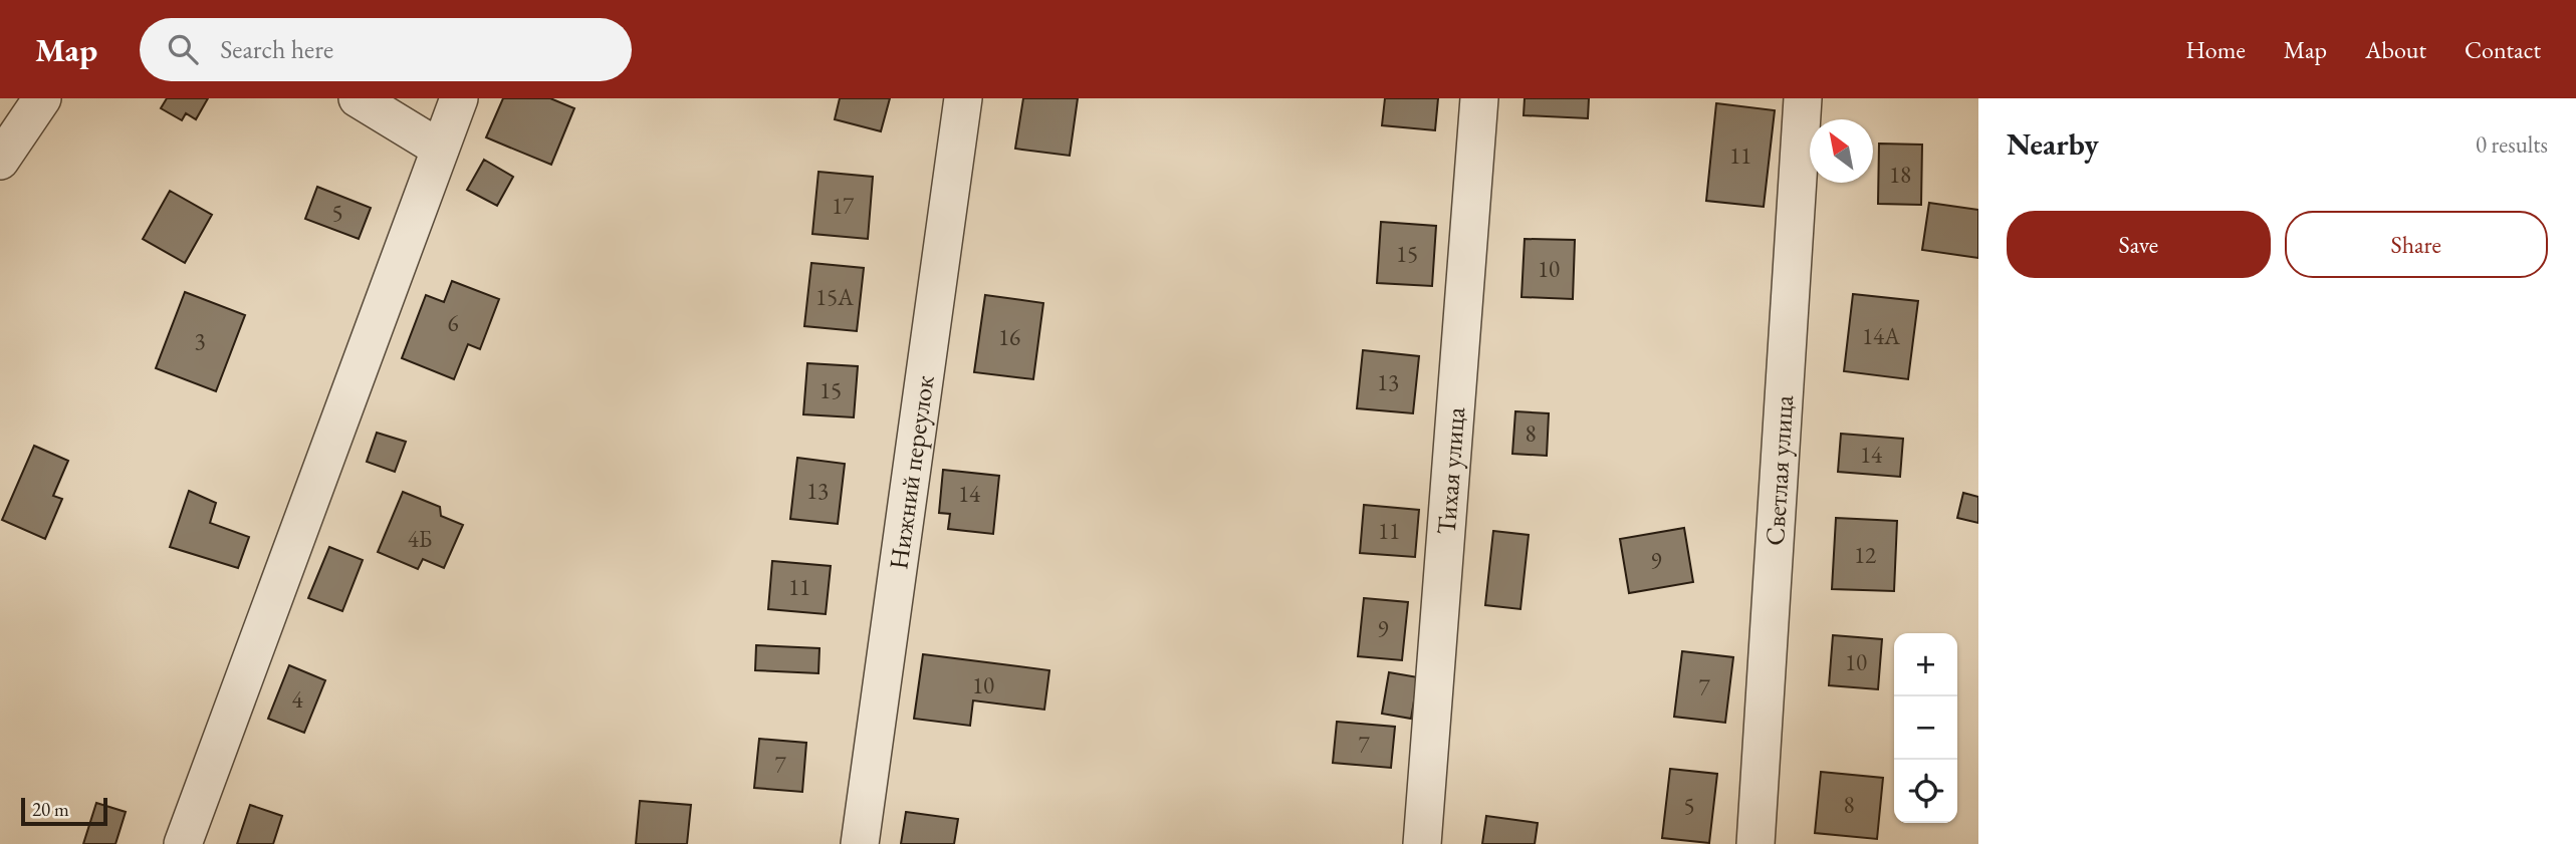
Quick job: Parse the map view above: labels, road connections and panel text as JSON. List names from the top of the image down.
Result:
{
  "streets": {
    "street": ["Нижний переулок", "Тихая улица", "Светлая улица"]
  },
  "house_numbers": [
    "11",
    "18",
    "17",
    "5",
    "15",
    "10",
    "15А",
    "6",
    "14А",
    "16",
    "3",
    "13",
    "15",
    "8",
    "14",
    "13",
    "14",
    "11",
    "4Б",
    "12",
    "9",
    "11",
    "9",
    "10",
    "10",
    "7",
    "4",
    "7",
    "7",
    "8",
    "5"
  ],
  "scale_bar": "20 m",
  "north": "top left",
  "page": {
    "header": "Map",
    "search": "Search here",
    "nav": [
      "Home",
      "Map",
      "About",
      "Contact"
    ],
    "heading": ["Nearby", "0 results"],
    "buttons": ["Save", "Share"],
    "map_buttons": ["+", "−"],
    "scale": "20 m"
  }
}
